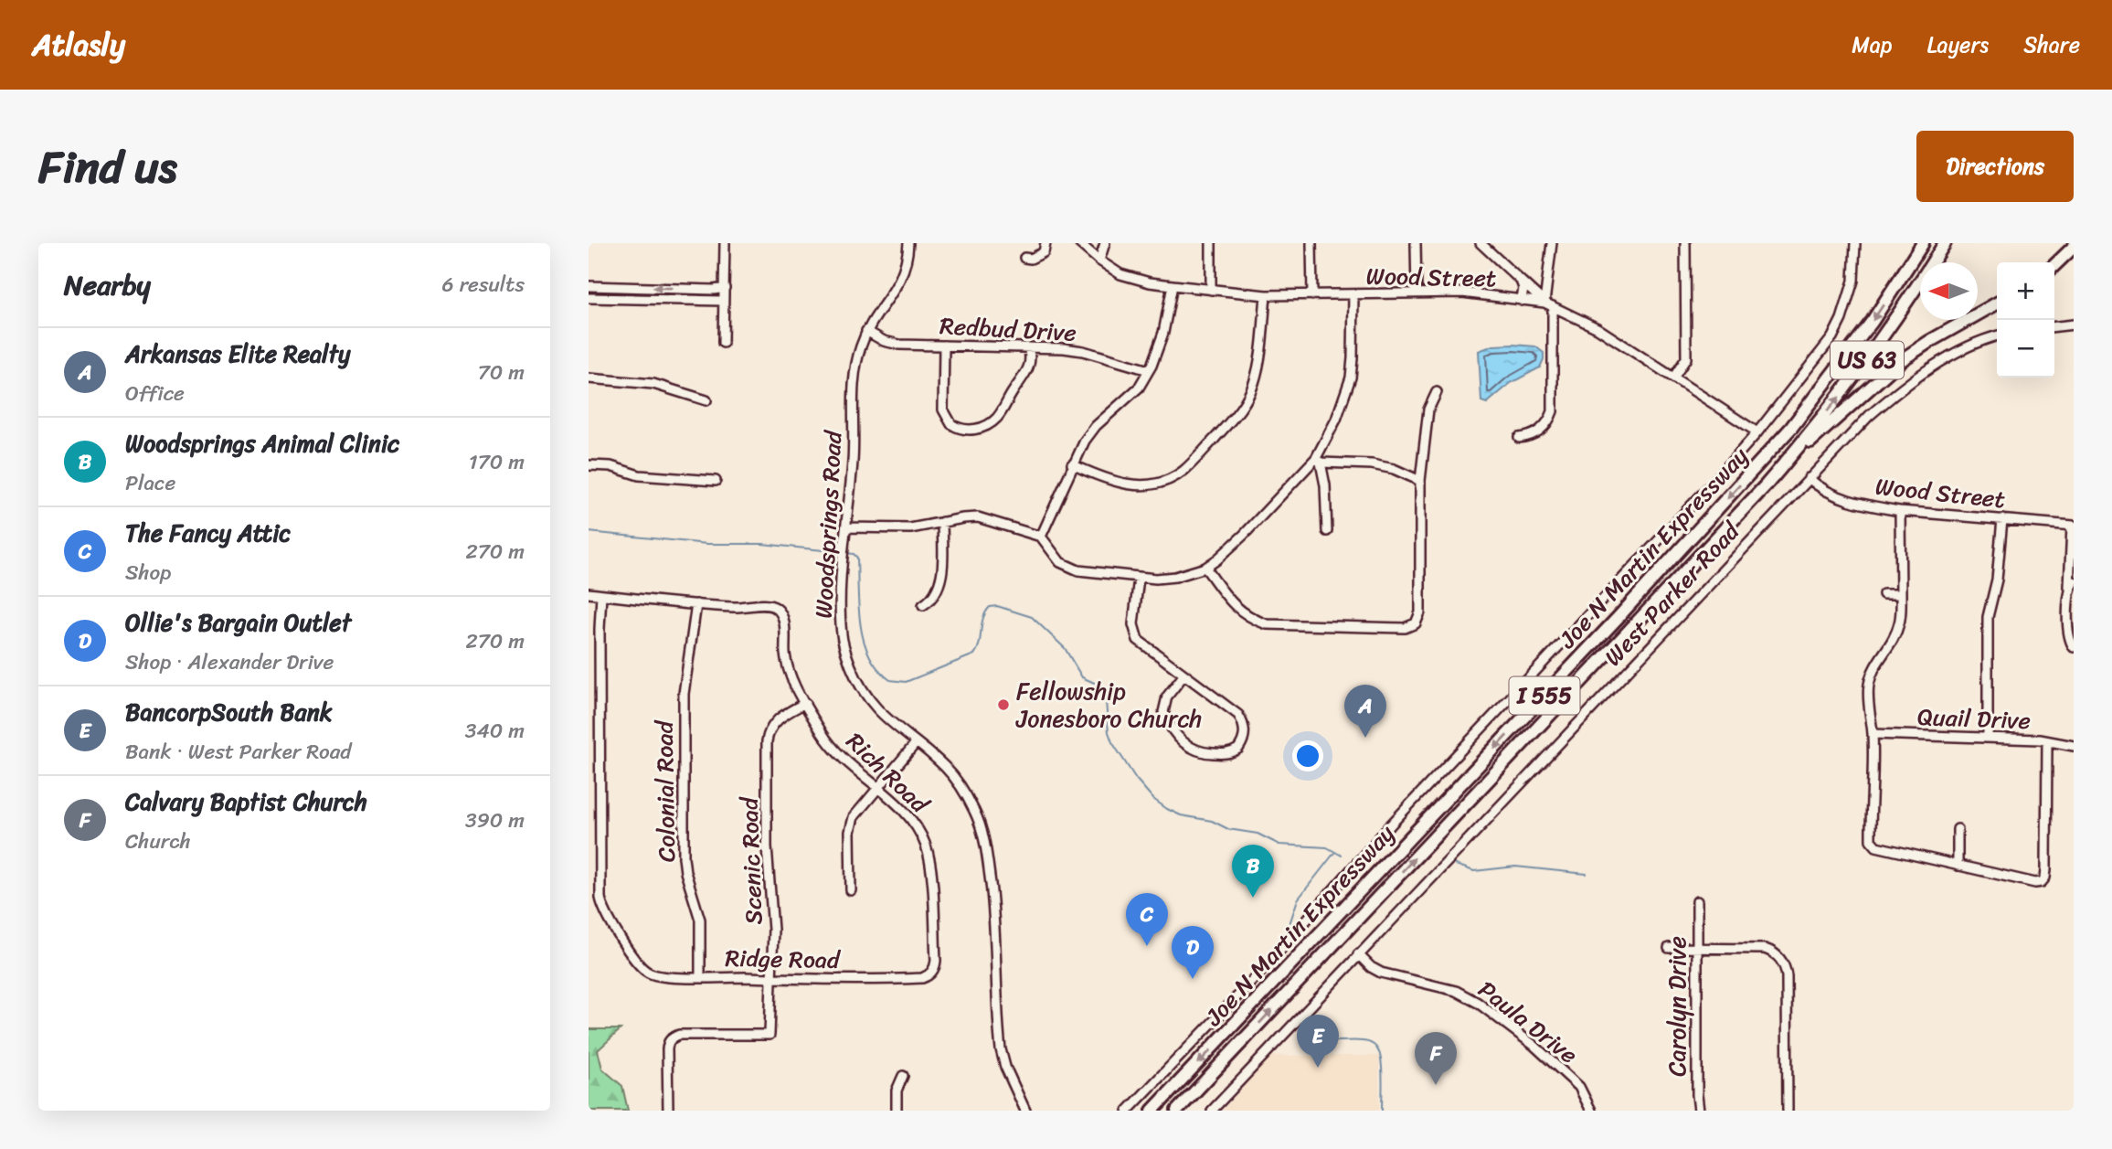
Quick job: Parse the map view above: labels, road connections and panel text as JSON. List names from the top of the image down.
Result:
{
  "streets": {
    "highway": ["US 63", "Joe N Martin Expressway", "I 555"],
    "street": [
      "Wood Street",
      "Redbud Drive",
      "Woodsprings Road",
      "West Parker Road",
      "Quail Drive",
      "Rich Road",
      "Colonial Road",
      "Scenic Road",
      "Ridge Road",
      "Carolyn Drive",
      "Paula Drive"
    ]
  },
  "crossings": [
    ["Wood Street", "West Parker Road"],
    ["Redbud Drive", "Woodsprings Road"],
    ["US 63", "Joe N Martin Expressway"],
    ["West Parker Road", "Paula Drive"],
    ["Rich Road", "Colonial Road"],
    ["Rich Road", "Scenic Road"],
    ["Rich Road", "Ridge Road"],
    ["Colonial Road", "Ridge Road"],
    ["Scenic Road", "Ridge Road"]
  ],
  "places": ["Fellowship Jonesboro Church"],
  "north": "left",
  "page": {
    "header": "Atlasly",
    "nav": ["Map", "Layers", "Share"],
    "title": "Find us",
    "buttons": "Directions",
    "heading": ["Nearby", "6 results"],
    "map_buttons": ["+", "−"],
    "list": [
      {
        "mark": "A",
        "name": "Arkansas Elite Realty",
        "note": "Office",
        "value": "70 m"
      },
      {
        "mark": "B",
        "name": "Woodsprings Animal Clinic",
        "note": "Place",
        "value": "170 m"
      },
      {
        "mark": "C",
        "name": "The Fancy Attic",
        "note": "Shop",
        "value": "270 m"
      },
      {
        "mark": "D",
        "name": "Ollie's Bargain Outlet",
        "note": "Shop · Alexander Drive",
        "value": "270 m"
      },
      {
        "mark": "E",
        "name": "BancorpSouth Bank",
        "note": "Bank · West Parker Road",
        "value": "340 m"
      },
      {
        "mark": "F",
        "name": "Calvary Baptist Church",
        "note": "Church",
        "value": "390 m"
      }
    ],
    "pins": [
      "A",
      "B",
      "C",
      "D",
      "E",
      "F"
    ]
  }
}
